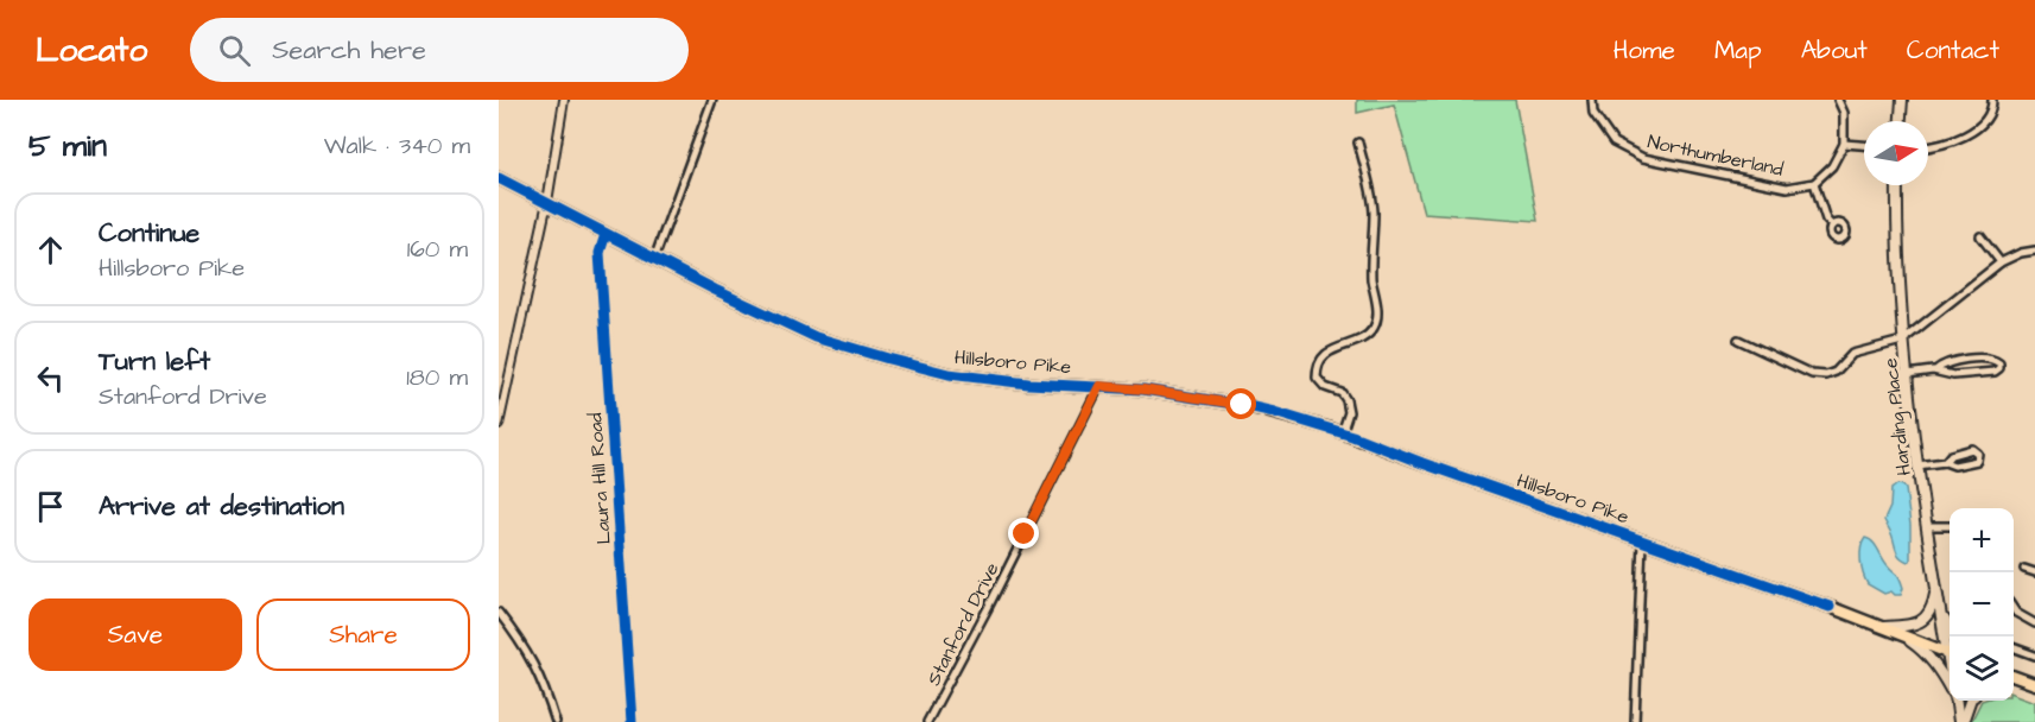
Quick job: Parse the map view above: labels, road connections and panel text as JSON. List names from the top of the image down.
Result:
{
  "streets": {
    "main road": ["Hillsboro Pike", "Harding Place"],
    "street": ["Northumberland", "Laura Hill Road", "Stanford Drive"]
  },
  "crossings": [
    ["Hillsboro Pike", "Laura Hill Road"],
    ["Hillsboro Pike", "Stanford Drive"]
  ],
  "north": "right",
  "page": {
    "header": "Locato",
    "search": "Search here",
    "nav": [
      "Home",
      "Map",
      "About",
      "Contact"
    ],
    "heading": ["5 min", "Walk · 340 m"],
    "list": [
      ["Continue", "Hillsboro Pike", "160 m"],
      ["Turn left", "Stanford Drive", "180 m"],
      "Arrive at destination"
    ],
    "map_buttons": ["+", "−"],
    "buttons": ["Save", "Share"]
  }
}
